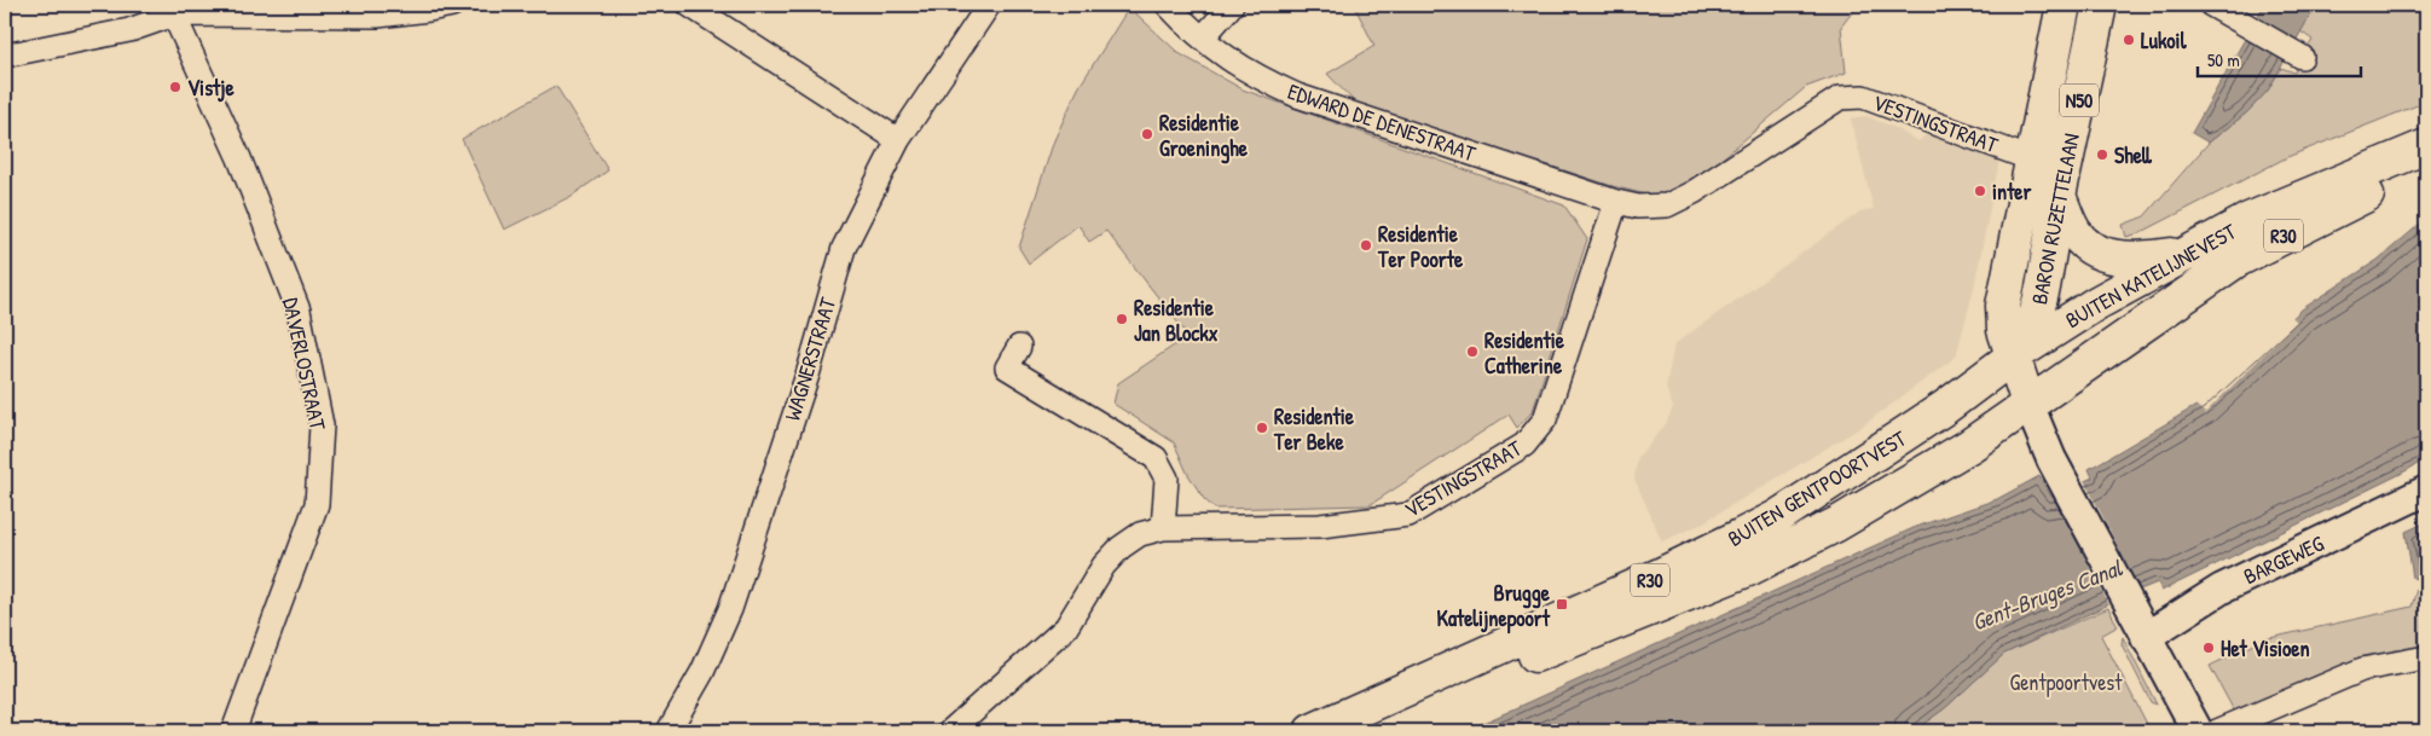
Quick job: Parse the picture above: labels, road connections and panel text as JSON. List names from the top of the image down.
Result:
{
  "streets": {
    "main road": [
      "N50",
      "BARON RUZETTELAAN",
      "R30",
      "BUITEN KATELIJNEVEST",
      "BUITEN GENTPOORTVEST"
    ],
    "street": [
      "EDWARD DE DENESTRAAT",
      "VESTINGSTRAAT",
      "WAGNERSTRAAT",
      "DAVERLOSTRAAT",
      "BARGEWEG"
    ]
  },
  "crossings": [
    ["EDWARD DE DENESTRAAT", "VESTINGSTRAAT"],
    ["VESTINGSTRAAT", "BARON RUZETTELAAN"],
    ["BARON RUZETTELAAN", "R30"],
    ["BARON RUZETTELAAN", "BUITEN KATELIJNEVEST"],
    ["BARON RUZETTELAAN", "BUITEN GENTPOORTVEST"],
    ["BARON RUZETTELAAN", "BARGEWEG"],
    ["R30", "BUITEN KATELIJNEVEST"],
    ["BUITEN KATELIJNEVEST", "BUITEN GENTPOORTVEST"]
  ],
  "water": ["Gent-Bruges Canal"],
  "parks": ["Gentpoortvest"],
  "places": {
    "other": [
      "Lukoil",
      "Vistje",
      "Residentie Groeninghe",
      "Shell",
      "inter",
      "Residentie Ter Poorte",
      "Residentie Jan Blockx",
      "Residentie Catherine",
      "Residentie Ter Beke",
      "Het Visioen"
    ],
    "transit": ["Brugge Katelijnepoort"]
  },
  "scale_bar": "50 m"
}
